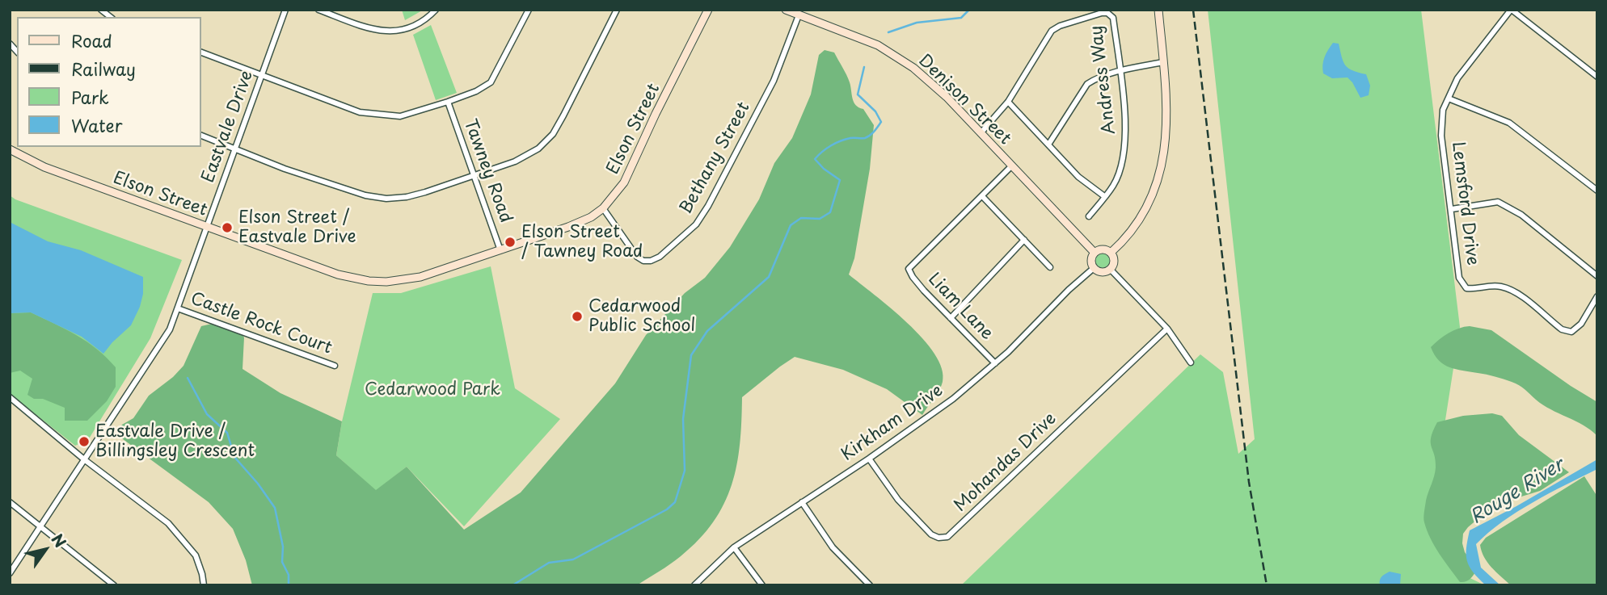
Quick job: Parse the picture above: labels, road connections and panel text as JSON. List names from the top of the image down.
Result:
{
  "streets": {
    "street": [
      "Andress Way",
      "Denison Street",
      "Eastvale Drive",
      "Elson Street",
      "Bethany Street",
      "Tawney Road",
      "Lemsford Drive",
      "Liam Lane",
      "Castle Rock Court",
      "Kirkham Drive",
      "Mohandas Drive"
    ]
  },
  "crossings": [
    ["Andress Way", "Denison Street"],
    ["Denison Street", "Bethany Street"],
    ["Denison Street", "Kirkham Drive"],
    ["Eastvale Drive", "Elson Street"],
    ["Eastvale Drive", "Castle Rock Court"],
    ["Elson Street", "Bethany Street"],
    ["Elson Street", "Tawney Road"],
    ["Liam Lane", "Kirkham Drive"],
    ["Kirkham Drive", "Mohandas Drive"]
  ],
  "water": ["Rouge River"],
  "parks": ["Cedarwood Park"],
  "places": [
    "Elson Street / Eastvale Drive",
    "Elson Street / Tawney Road",
    "Cedarwood Public School",
    "Eastvale Drive / Billingsley Crescent"
  ],
  "legend": [
    "Road",
    "Railway",
    "Park",
    "Water"
  ],
  "north": "top right"
}
